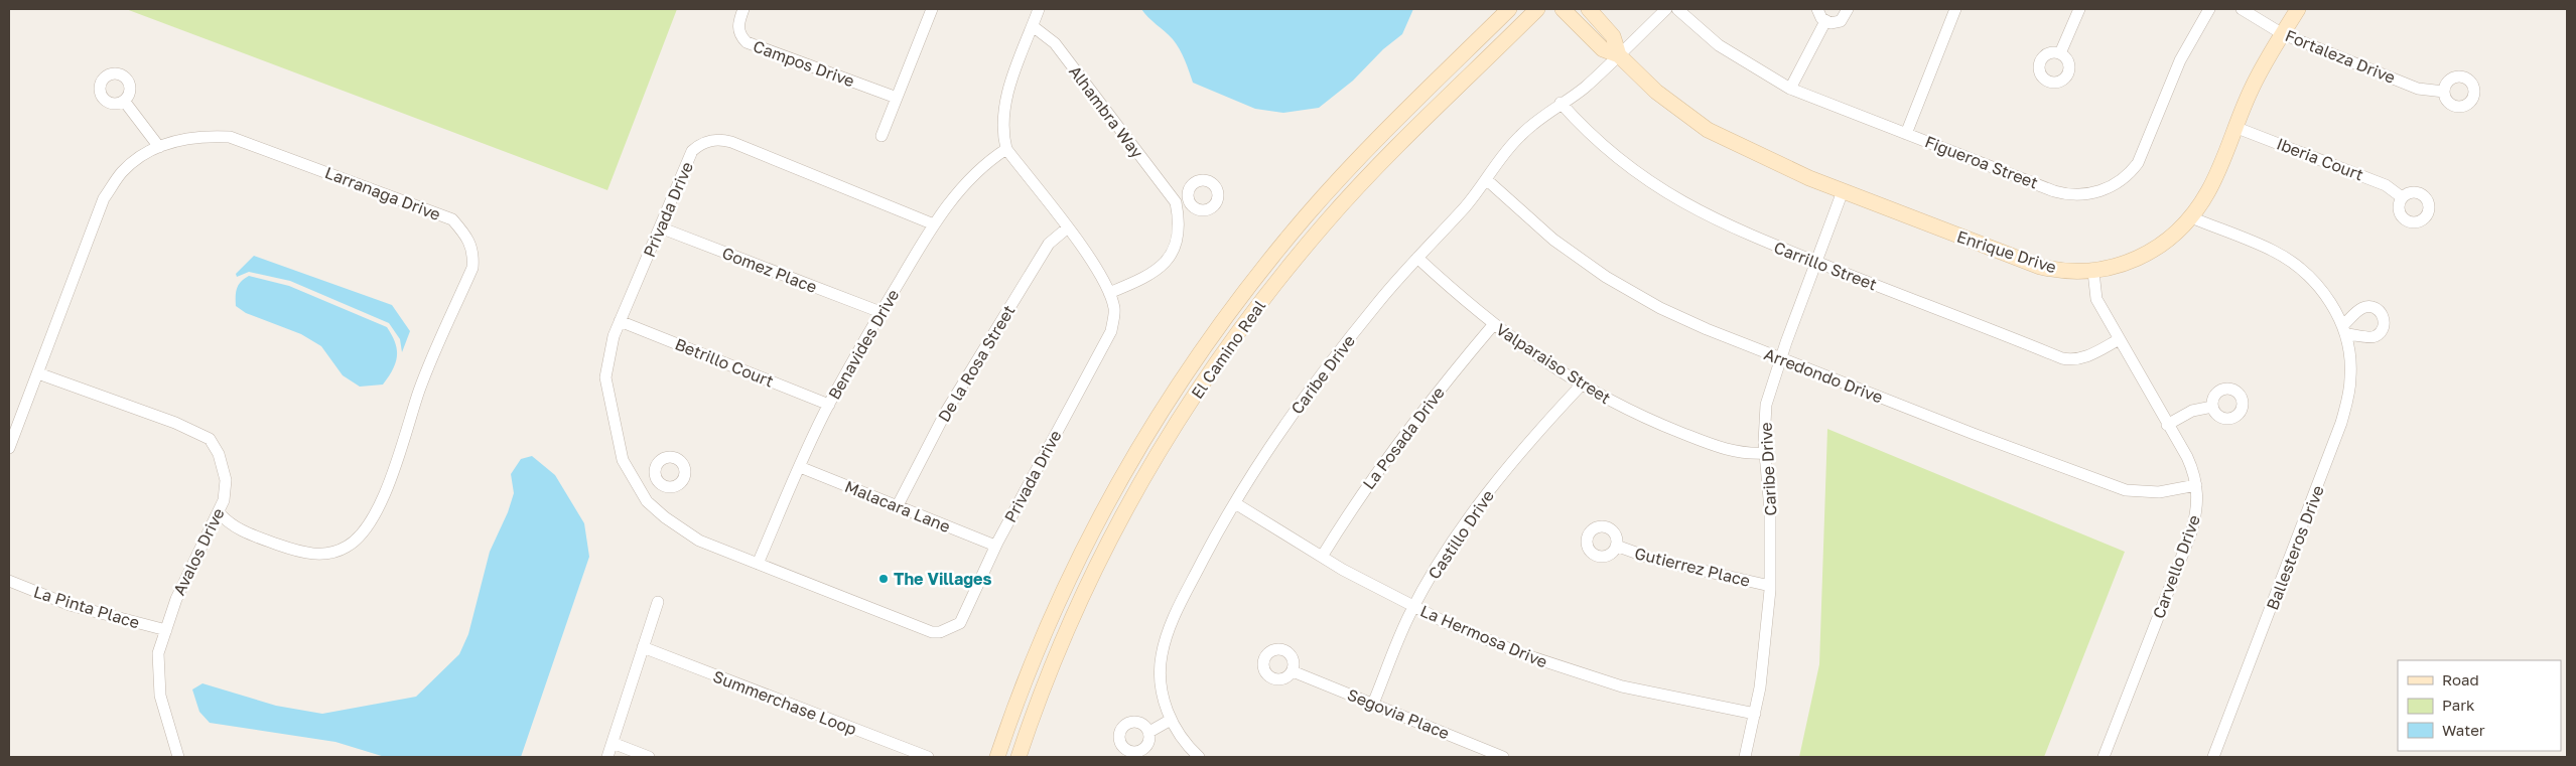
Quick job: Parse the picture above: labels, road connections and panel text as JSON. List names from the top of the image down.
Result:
{
  "streets": {
    "main road": ["Enrique Drive", "El Camino Real"],
    "street": [
      "Fortaleza Drive",
      "Campos Drive",
      "Alhambra Way",
      "Iberia Court",
      "Figueroa Street",
      "Larranaga Drive",
      "Privada Drive",
      "Carrillo Street",
      "Gomez Place",
      "Benavides Drive",
      "Betrillo Court",
      "De la Rosa Street",
      "Valparaiso Street",
      "Caribe Drive",
      "Arredondo Drive",
      "La Posada Drive",
      "Malacara Lane",
      "Castillo Drive",
      "Ballesteros Drive",
      "Avalos Drive",
      "Gutierrez Place",
      "Carvello Drive",
      "La Pinta Place",
      "La Hermosa Drive",
      "Summerchase Loop",
      "Segovia Place"
    ]
  },
  "crossings": [
    ["Fortaleza Drive", "Enrique Drive"],
    ["Alhambra Way", "Privada Drive"],
    ["Iberia Court", "Enrique Drive"],
    ["Larranaga Drive", "Avalos Drive"],
    ["Privada Drive", "Gomez Place"],
    ["Privada Drive", "Benavides Drive"],
    ["Privada Drive", "Betrillo Court"],
    ["Privada Drive", "De la Rosa Street"],
    ["Privada Drive", "Malacara Lane"],
    ["Enrique Drive", "Caribe Drive"],
    ["Enrique Drive", "Ballesteros Drive"],
    ["Enrique Drive", "Carvello Drive"],
    ["Carrillo Street", "Caribe Drive"],
    ["Carrillo Street", "Carvello Drive"],
    ["Gomez Place", "Benavides Drive"],
    ["Benavides Drive", "Betrillo Court"],
    ["Benavides Drive", "Malacara Lane"],
    ["De la Rosa Street", "Malacara Lane"],
    ["Valparaiso Street", "Caribe Drive"],
    ["Valparaiso Street", "La Posada Drive"],
    ["Valparaiso Street", "Castillo Drive"],
    ["Caribe Drive", "Arredondo Drive"],
    ["Caribe Drive", "Gutierrez Place"],
    ["Caribe Drive", "La Hermosa Drive"],
    ["Arredondo Drive", "Carvello Drive"],
    ["La Posada Drive", "La Hermosa Drive"],
    ["Castillo Drive", "La Hermosa Drive"],
    ["Castillo Drive", "Segovia Place"],
    ["Avalos Drive", "La Pinta Place"]
  ],
  "places": ["The Villages"],
  "legend": ["Road", "Park", "Water"]
}
